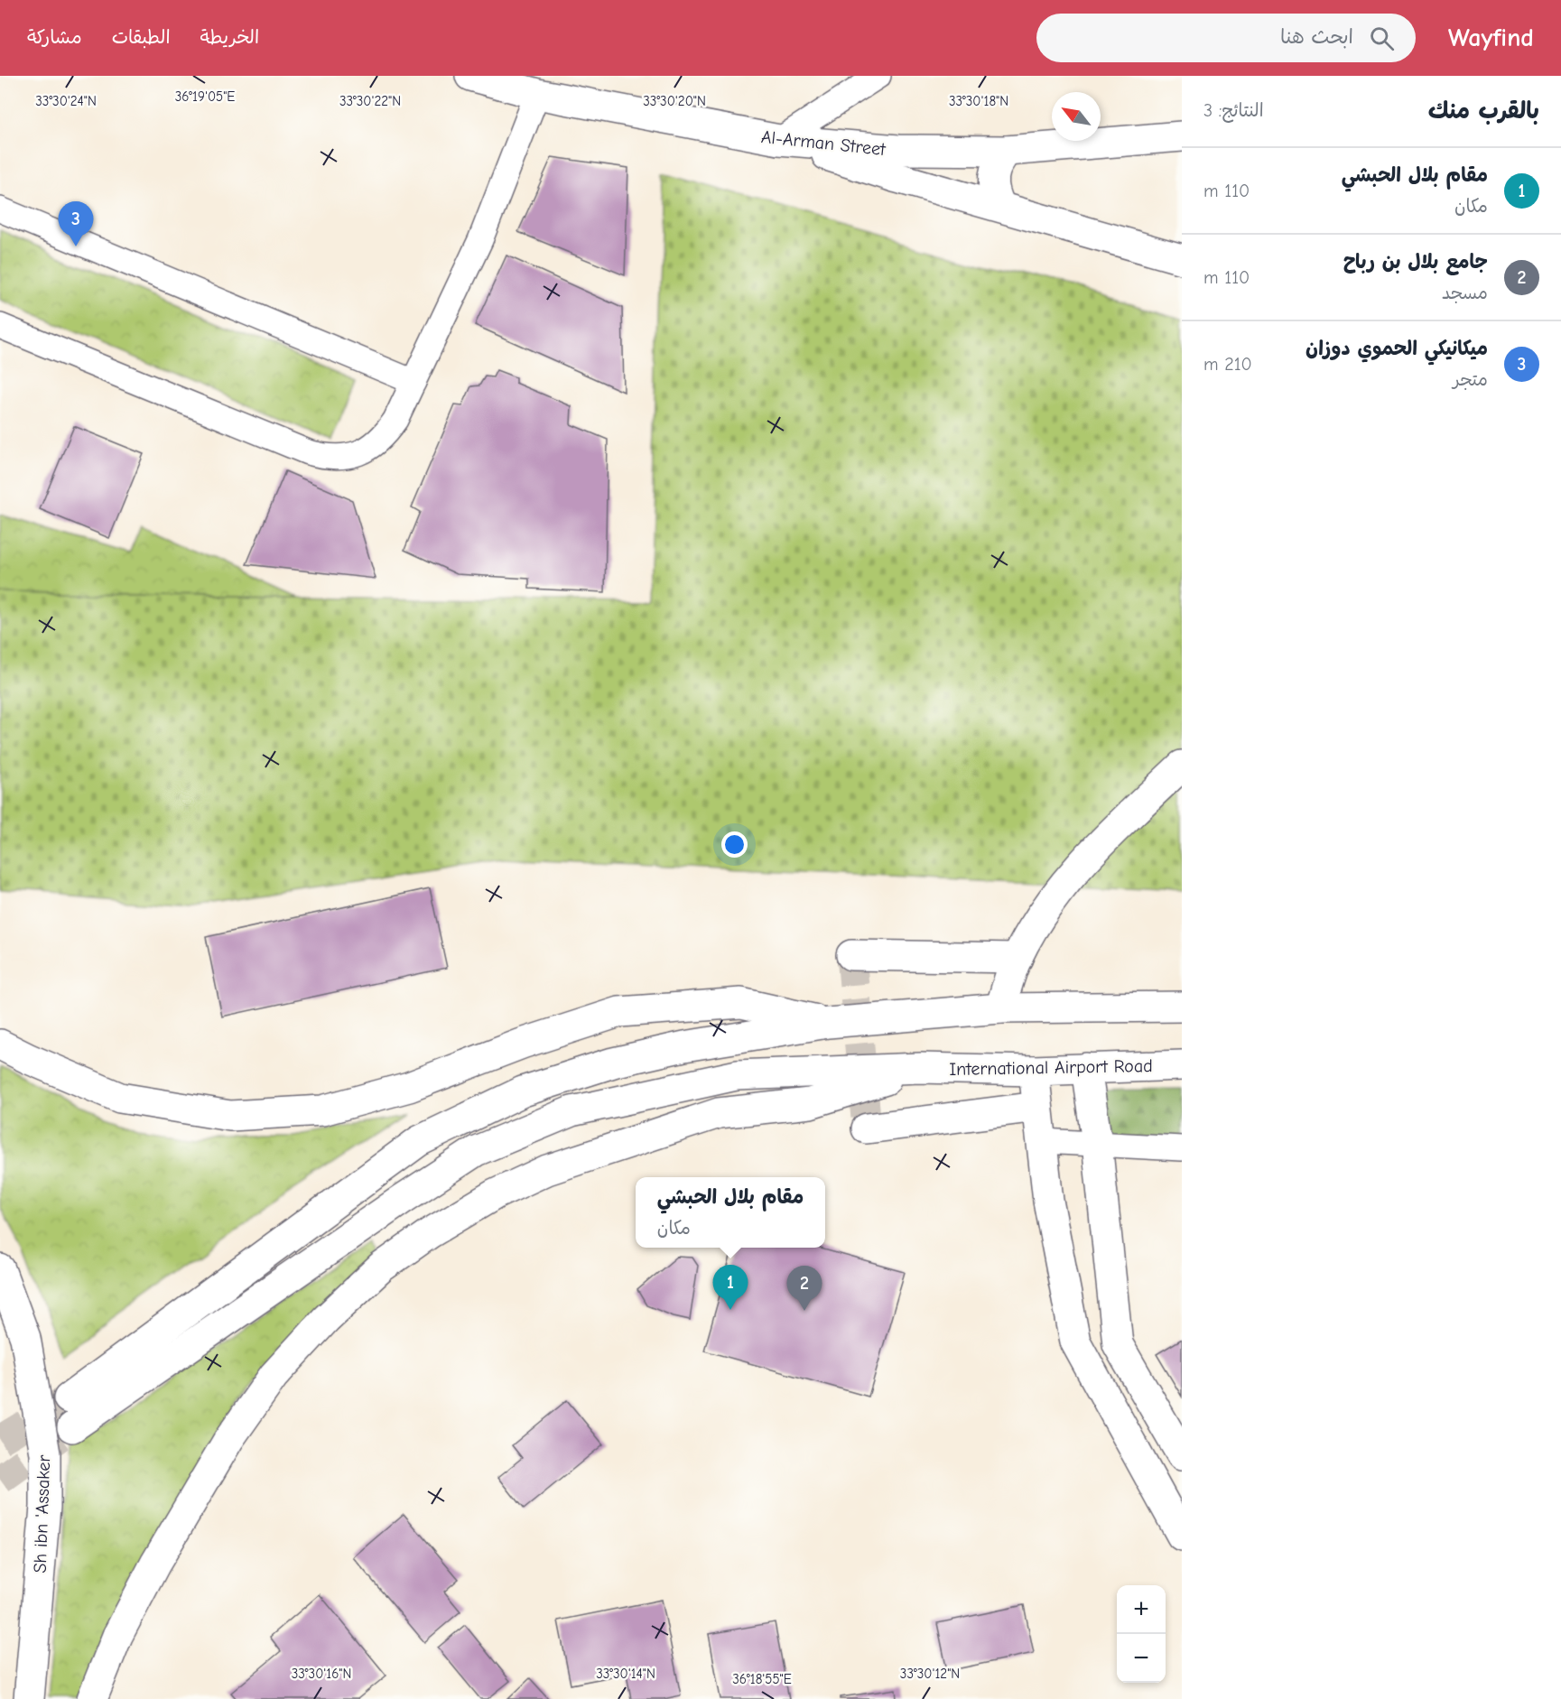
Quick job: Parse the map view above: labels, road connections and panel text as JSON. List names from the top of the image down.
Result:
{
  "streets": {
    "main road": ["Al-Arman Street", "International Airport Road", "Sh ibn 'Assaker"]
  },
  "north": "top left",
  "page": {
    "header": "Wayfind",
    "search": "ابحث هنا",
    "nav": ["الخريطة", "الطبقات", "مشاركة"],
    "heading": ["بالقرب منك", "النتائج: 3"],
    "list": [
      {
        "mark": "1",
        "name": "مقام بلال الحبشي",
        "note": "مكان",
        "value": "110 m"
      },
      {
        "mark": "2",
        "name": "جامع بلال بن رباح",
        "note": "مسجد",
        "value": "110 m"
      },
      {
        "mark": "3",
        "name": "ميكانيكي الحموي دوزان",
        "note": "متجر",
        "value": "210 m"
      }
    ],
    "pins": ["3", "1", "2"],
    "popup": ["مقام بلال الحبشي", "مكان"],
    "map_buttons": ["+", "−"]
  },
  "coordinates": [
    "36°19'05\"E",
    "33°30'24\"N",
    "33°30'22\"N",
    "33°30'20\"N",
    "33°30'18\"N",
    "33°30'16\"N",
    "33°30'14\"N",
    "33°30'12\"N",
    "36°18'55\"E"
  ]
}
